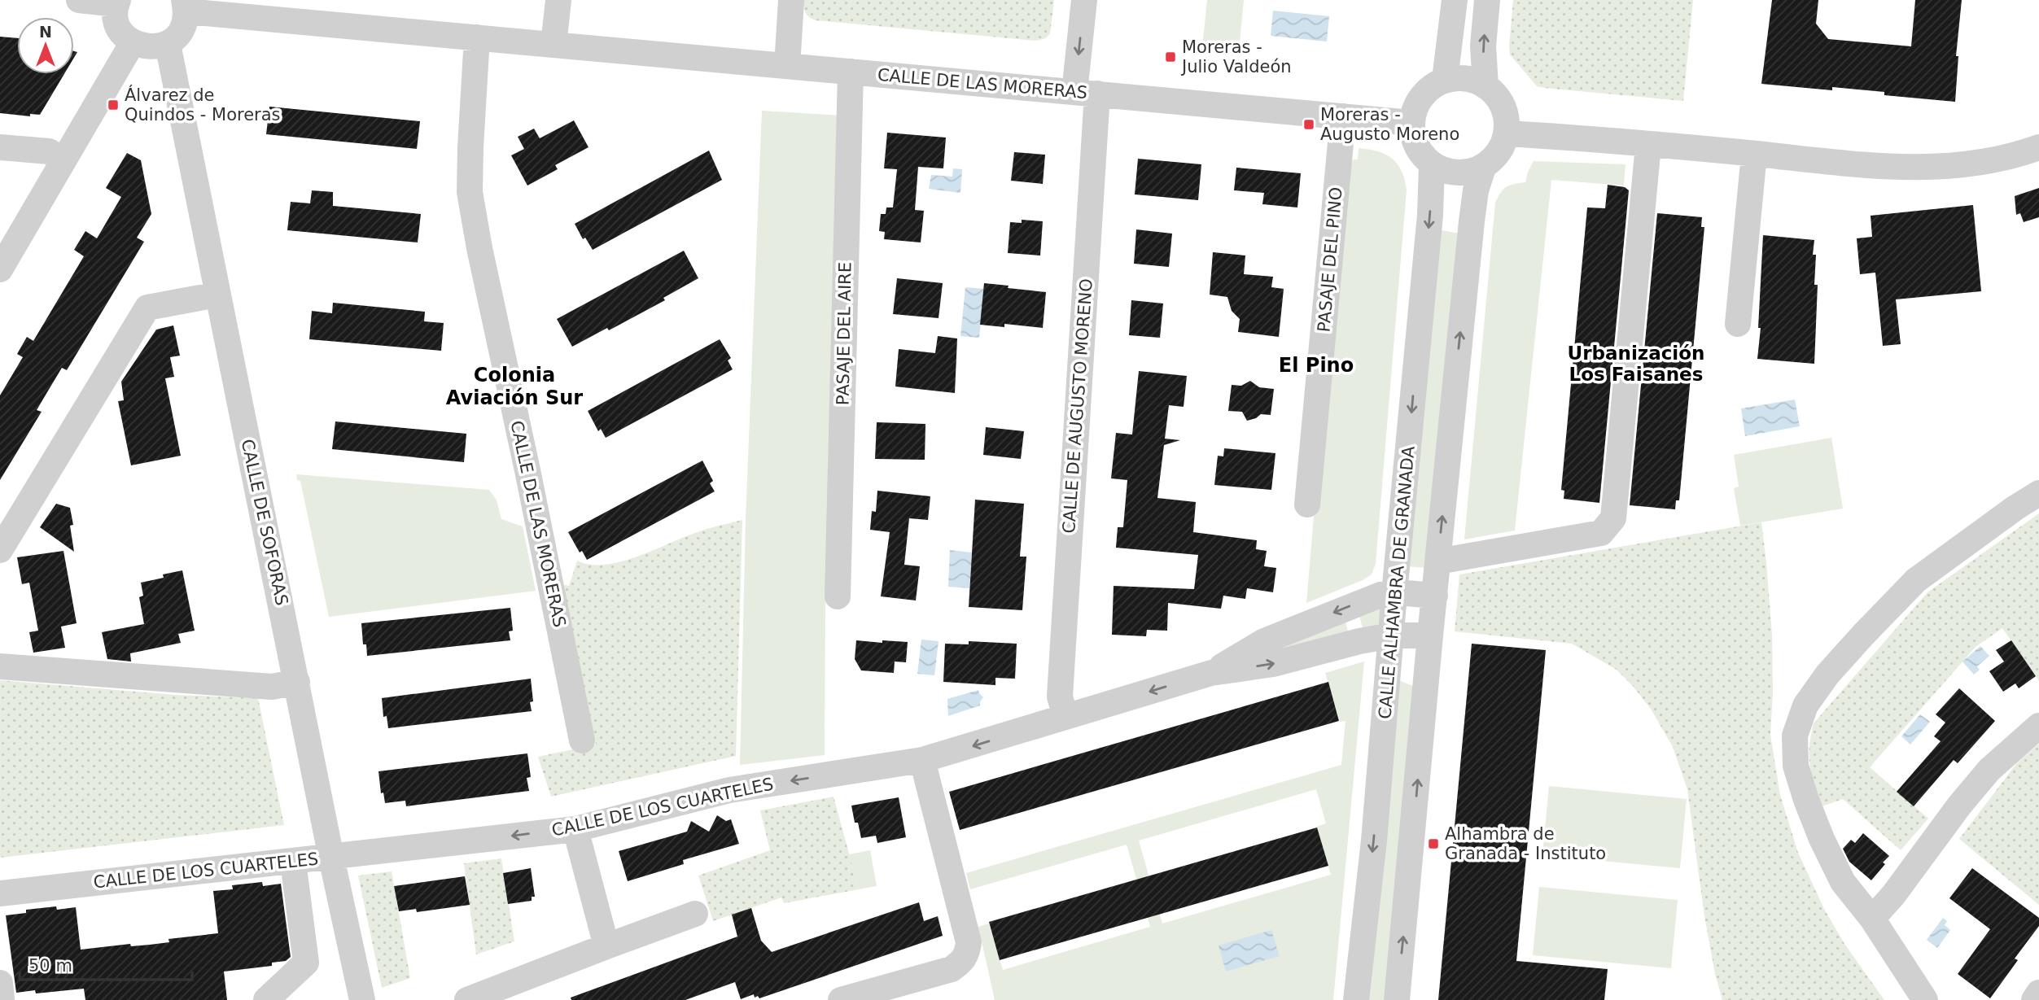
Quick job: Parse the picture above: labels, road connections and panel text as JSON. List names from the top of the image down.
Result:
{
  "streets": {
    "street": [
      "CALLE DE LAS MORERAS",
      "PASAJE DEL PINO",
      "PASAJE DEL AIRE",
      "CALLE DE AUGUSTO MORENO",
      "CALLE DE SOFORAS",
      "CALLE ALHAMBRA DE GRANADA",
      "CALLE DE LOS CUARTELES"
    ]
  },
  "crossings": [
    ["CALLE DE LAS MORERAS", "PASAJE DEL PINO"],
    ["CALLE DE LAS MORERAS", "PASAJE DEL AIRE"],
    ["CALLE DE LAS MORERAS", "CALLE DE AUGUSTO MORENO"],
    ["CALLE DE LAS MORERAS", "CALLE ALHAMBRA DE GRANADA"],
    ["CALLE DE AUGUSTO MORENO", "CALLE DE LOS CUARTELES"],
    ["CALLE DE SOFORAS", "CALLE DE LOS CUARTELES"],
    ["CALLE ALHAMBRA DE GRANADA", "CALLE DE LOS CUARTELES"]
  ],
  "districts": ["Urbanización Los Faisanes", "El Pino", "Colonia Aviación Sur"],
  "places": {
    "transit": [
      "Moreras - Julio Valdeón",
      "Álvarez de Quindos - Moreras",
      "Moreras - Augusto Moreno",
      "Alhambra de Granada - Instituto"
    ]
  },
  "scale_bar": "50 m",
  "north": "top"
}
